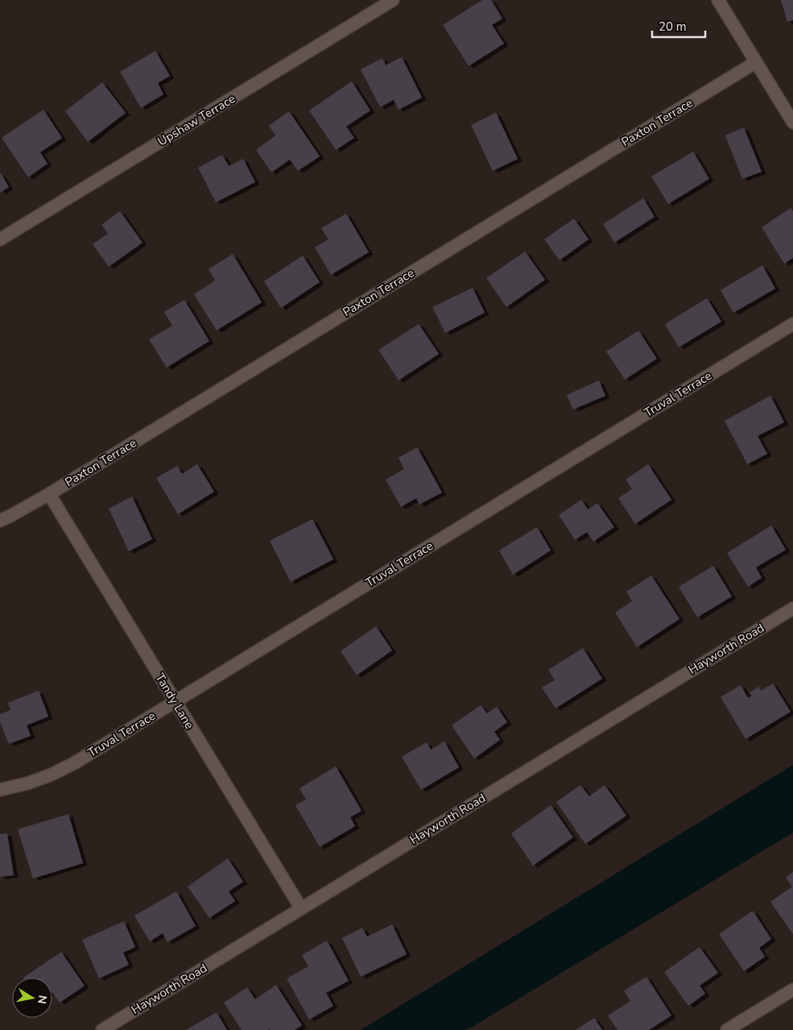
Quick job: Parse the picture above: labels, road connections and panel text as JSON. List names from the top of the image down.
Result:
{
  "streets": {
    "street": [
      "Upshaw Terrace",
      "Paxton Terrace",
      "Truval Terrace",
      "Hayworth Road",
      "Tandy Lane"
    ]
  },
  "crossings": [
    ["Paxton Terrace", "Tandy Lane"],
    ["Truval Terrace", "Tandy Lane"],
    ["Hayworth Road", "Tandy Lane"]
  ],
  "scale_bar": "20 m",
  "north": "right"
}
